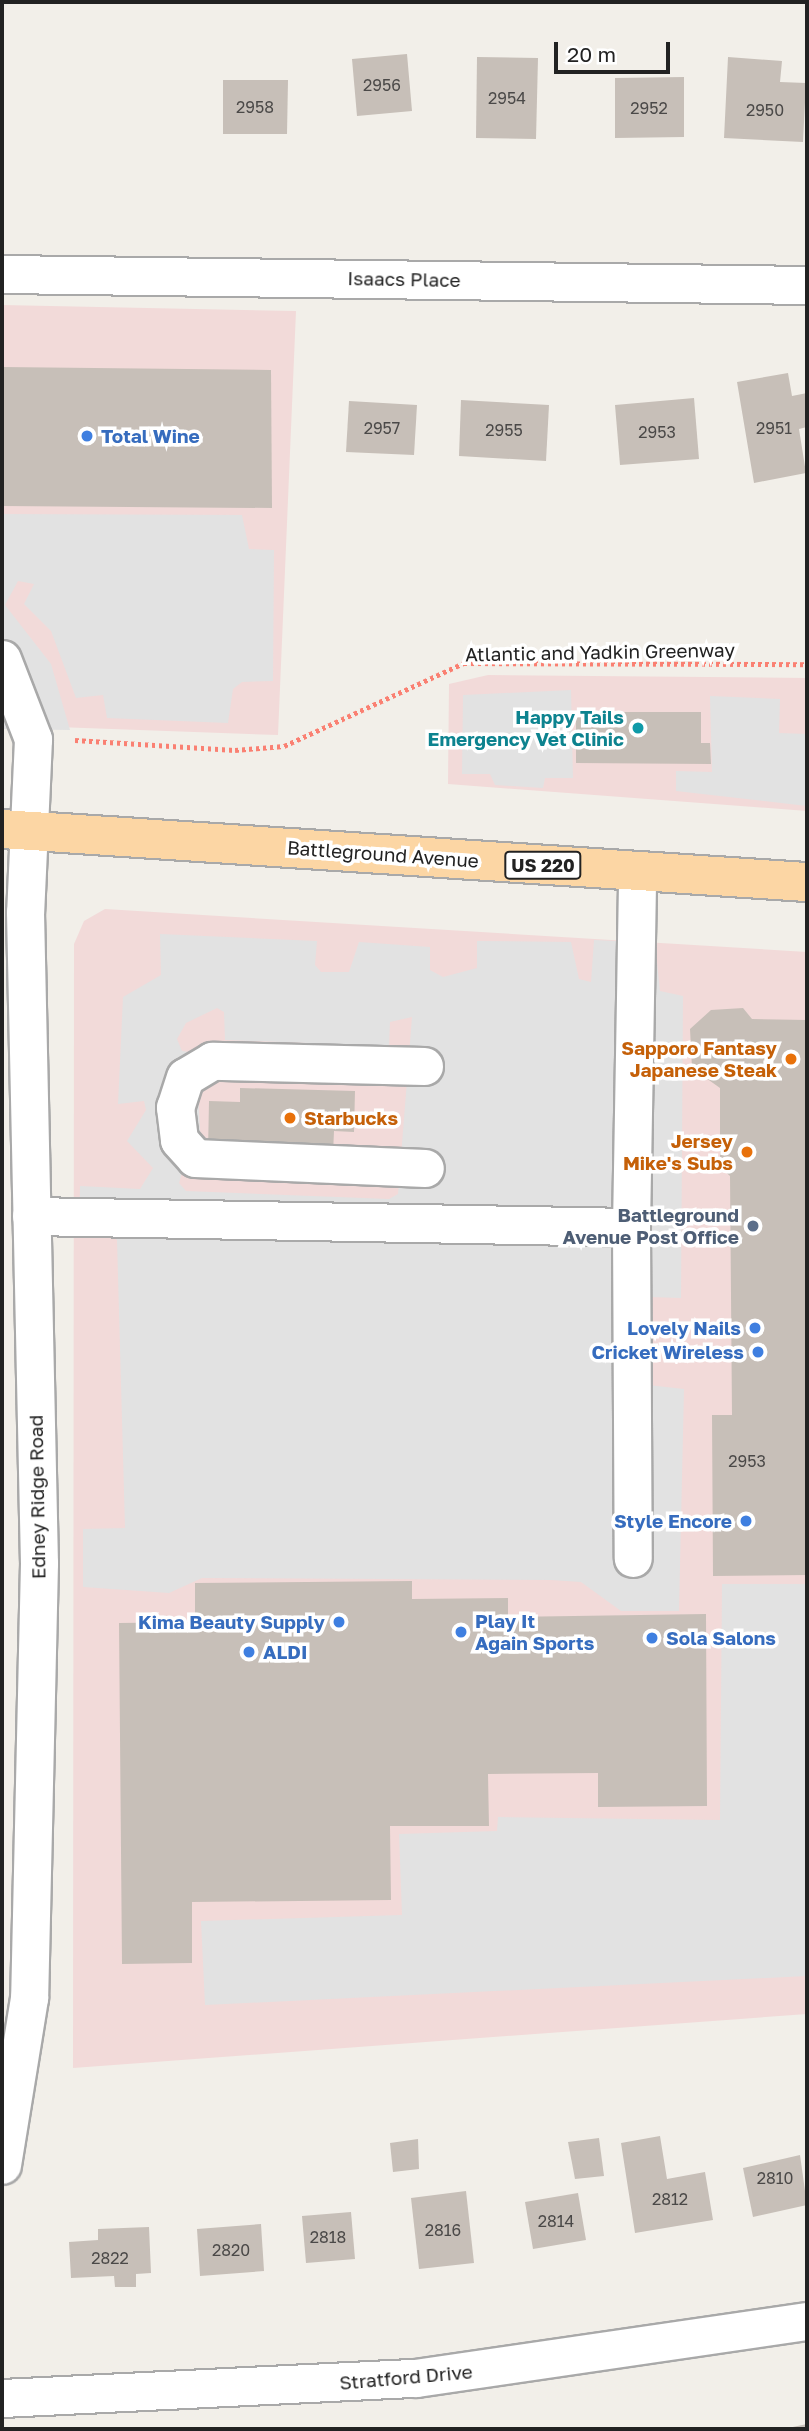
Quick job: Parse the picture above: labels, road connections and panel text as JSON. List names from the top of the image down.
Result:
{
  "streets": {
    "main road": ["Battleground Avenue", "US 220"],
    "street": ["Isaacs Place", "Edney Ridge Road", "Stratford Drive"],
    "path": ["Atlantic and Yadkin Greenway"]
  },
  "crossings": [
    ["Battleground Avenue", "Edney Ridge Road"]
  ],
  "places": [
    "Total Wine",
    "Happy Tails Emergency Vet Clinic",
    "Sapporo Fantasy Japanese Steak",
    "Starbucks",
    "Jersey Mike's Subs",
    "Battleground Avenue Post Office",
    "Lovely Nails",
    "Cricket Wireless",
    "Style Encore",
    "Kima Beauty Supply",
    "Play It Again Sports",
    "Sola Salons",
    "ALDI"
  ],
  "house_numbers": [
    "2956",
    "2954",
    "2958",
    "2952",
    "2950",
    "2957",
    "2951",
    "2955",
    "2953",
    "2953",
    "2810",
    "2812",
    "2814",
    "2816",
    "2818",
    "2820",
    "2822"
  ],
  "scale_bar": "20 m"
}
